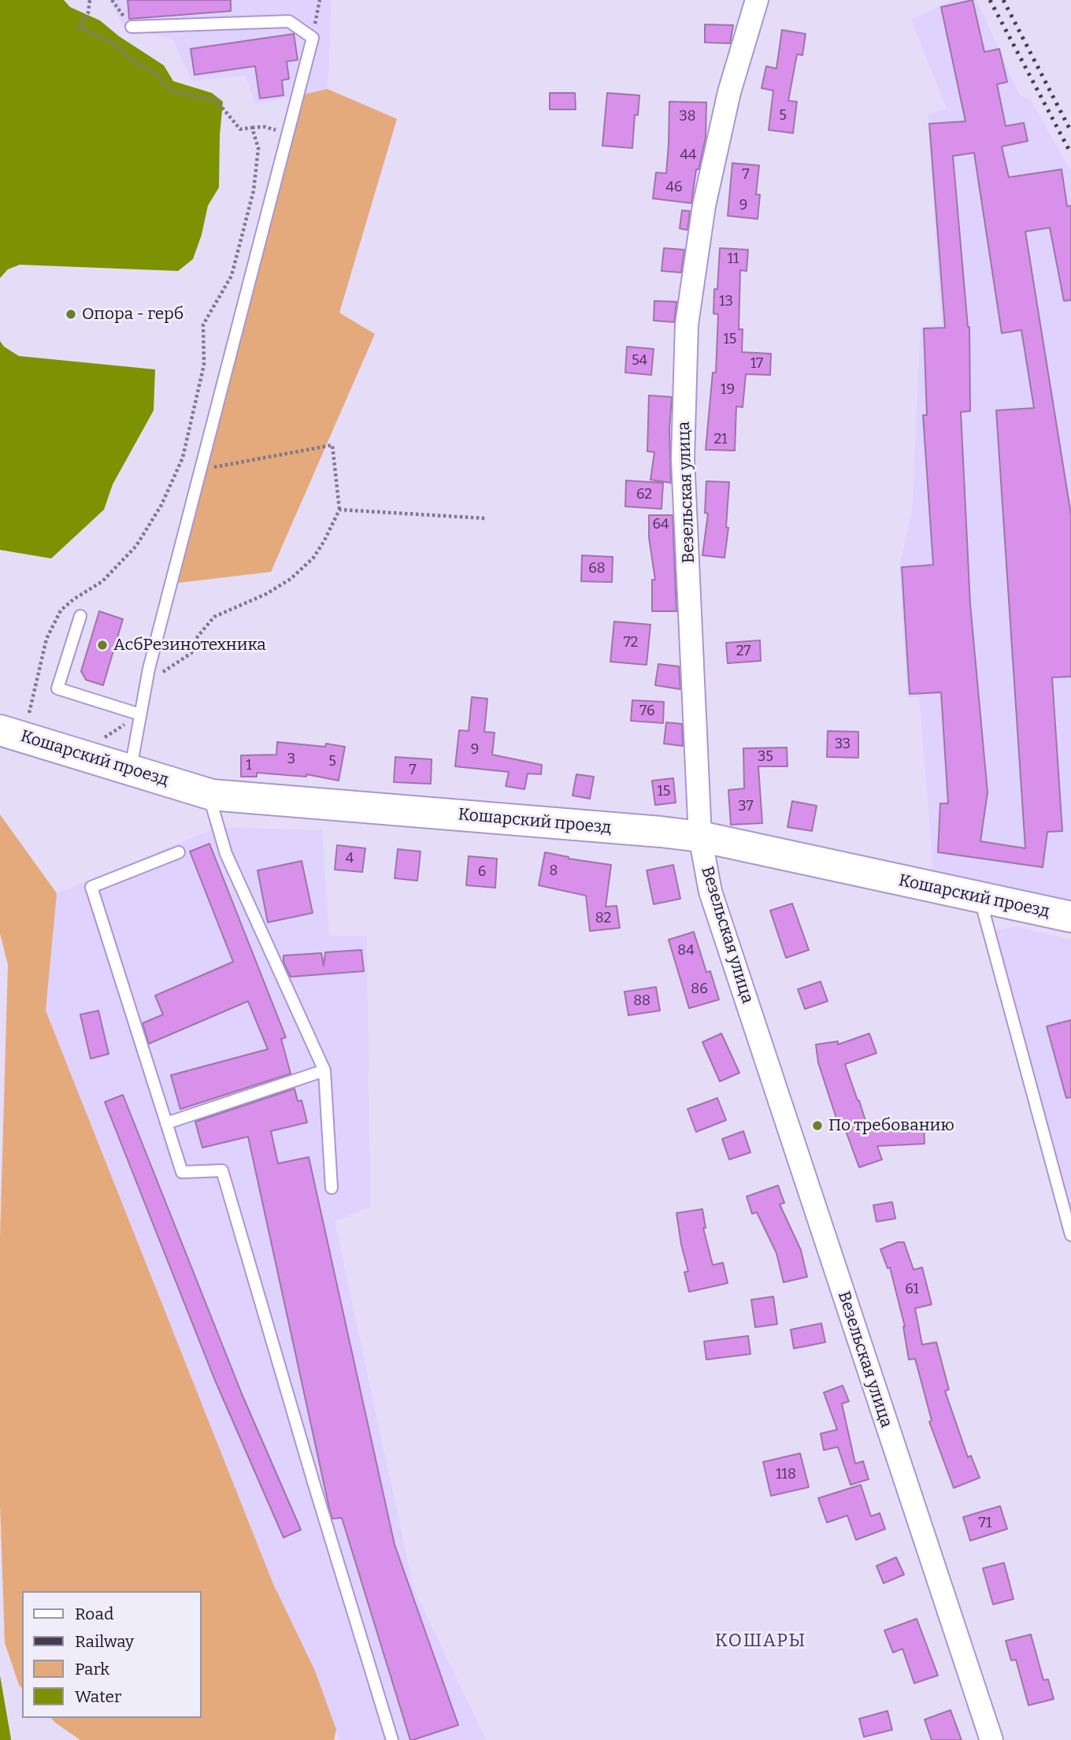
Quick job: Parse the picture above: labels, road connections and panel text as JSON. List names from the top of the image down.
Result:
{
  "streets": {
    "street": ["Везельская улица", "Кошарский проезд"]
  },
  "crossings": [
    ["Везельская улица", "Кошарский проезд"]
  ],
  "districts": ["КОШАРЫ"],
  "places": ["Опора - герб", "АсбРезинотехника", "По требованию"],
  "house_numbers": [
    "5",
    "38",
    "44",
    "7",
    "46",
    "9",
    "11",
    "13",
    "15",
    "54",
    "17",
    "19",
    "21",
    "62",
    "64",
    "68",
    "72",
    "27",
    "76",
    "33",
    "9",
    "35",
    "3",
    "5",
    "1",
    "7",
    "15",
    "37",
    "4",
    "8",
    "6",
    "82",
    "84",
    "86",
    "88",
    "61",
    "118",
    "71"
  ],
  "legend": [
    "Road",
    "Railway",
    "Park",
    "Water"
  ]
}
